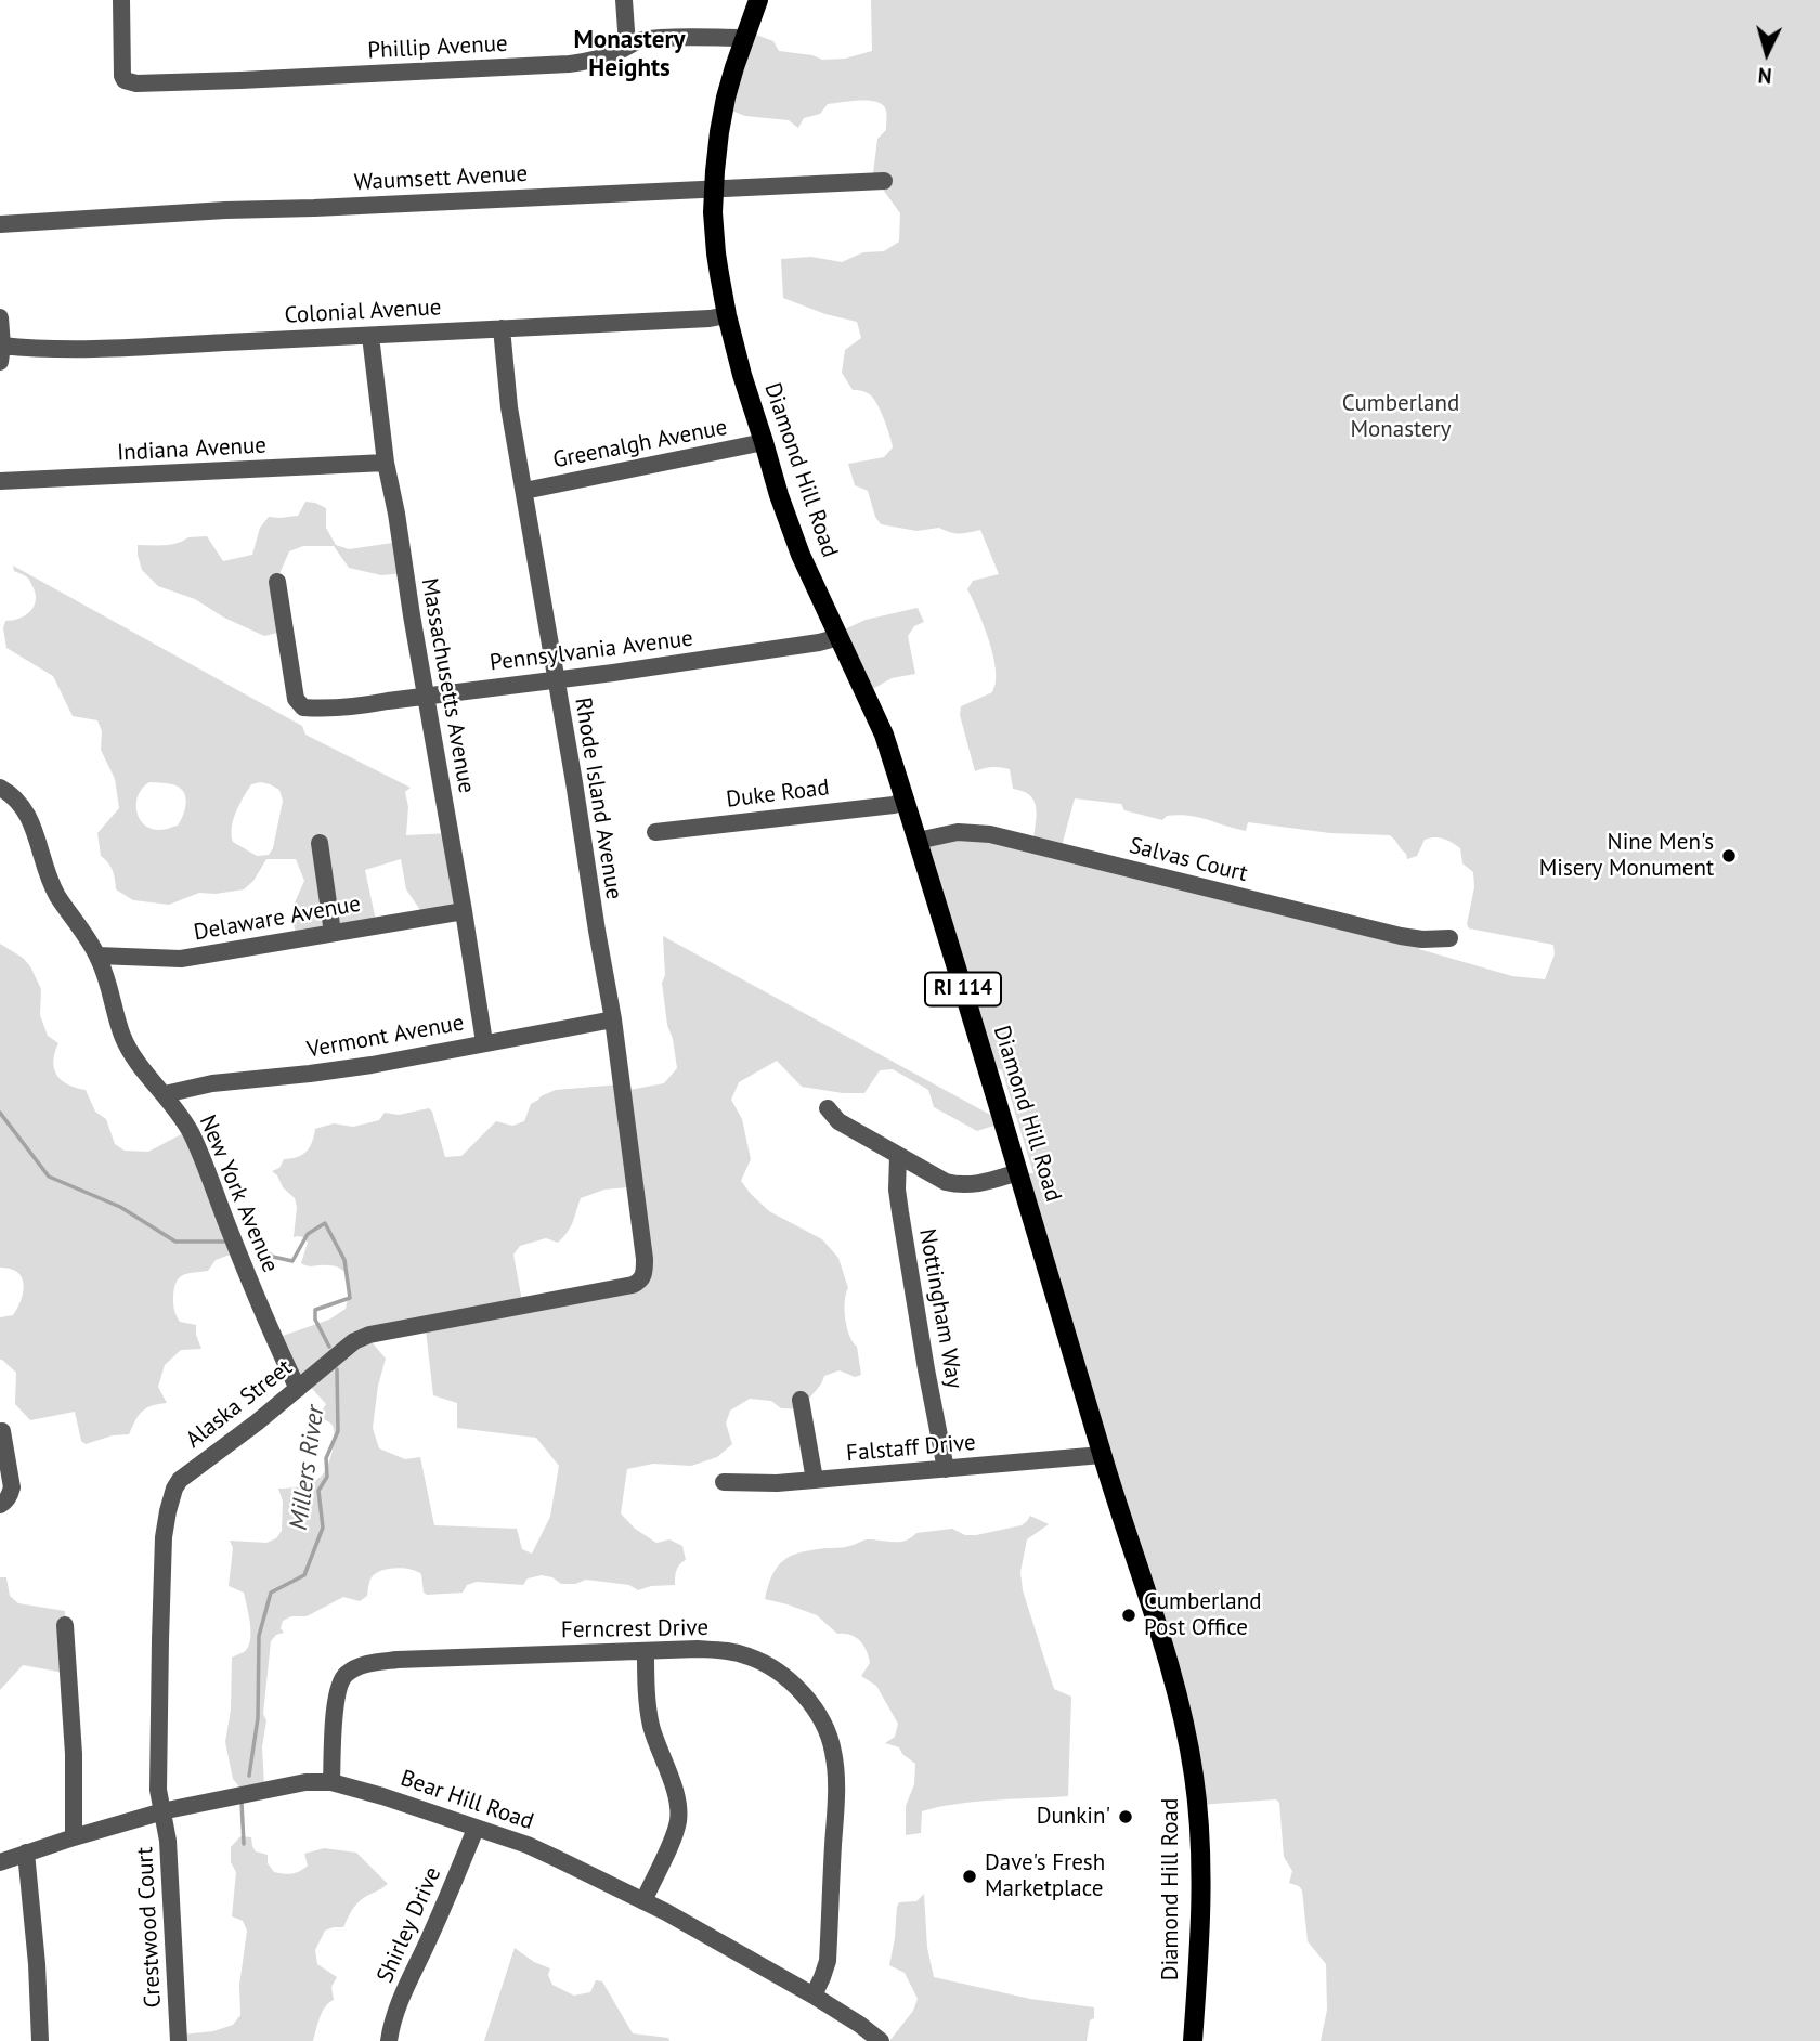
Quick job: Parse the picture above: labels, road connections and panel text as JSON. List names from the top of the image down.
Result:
{
  "streets": {
    "main road": ["Diamond Hill Road", "RI 114"],
    "street": [
      "Phillip Avenue",
      "Waumsett Avenue",
      "Colonial Avenue",
      "Greenalgh Avenue",
      "Indiana Avenue",
      "Pennsylvania Avenue",
      "Massachusetts Avenue",
      "Duke Road",
      "Rhode Island Avenue",
      "Salvas Court",
      "Delaware Avenue",
      "Vermont Avenue",
      "New York Avenue",
      "Nottingham Way",
      "Alaska Street",
      "Falstaff Drive",
      "Ferncrest Drive",
      "Bear Hill Road",
      "Shirley Drive",
      "Crestwood Court"
    ]
  },
  "crossings": [
    ["Phillip Avenue", "Diamond Hill Road"],
    ["Waumsett Avenue", "Diamond Hill Road"],
    ["Colonial Avenue", "Diamond Hill Road"],
    ["Colonial Avenue", "Massachusetts Avenue"],
    ["Colonial Avenue", "Rhode Island Avenue"],
    ["Greenalgh Avenue", "Diamond Hill Road"],
    ["Greenalgh Avenue", "Rhode Island Avenue"],
    ["Indiana Avenue", "Massachusetts Avenue"],
    ["Diamond Hill Road", "Pennsylvania Avenue"],
    ["Diamond Hill Road", "Duke Road"],
    ["Diamond Hill Road", "Salvas Court"],
    ["Diamond Hill Road", "Falstaff Drive"],
    ["Pennsylvania Avenue", "Massachusetts Avenue"],
    ["Pennsylvania Avenue", "Rhode Island Avenue"],
    ["Massachusetts Avenue", "Delaware Avenue"],
    ["Massachusetts Avenue", "Vermont Avenue"],
    ["Rhode Island Avenue", "Vermont Avenue"],
    ["Rhode Island Avenue", "Alaska Street"],
    ["Delaware Avenue", "New York Avenue"],
    ["Vermont Avenue", "New York Avenue"],
    ["New York Avenue", "Alaska Street"],
    ["Nottingham Way", "Falstaff Drive"],
    ["Alaska Street", "Bear Hill Road"],
    ["Alaska Street", "Crestwood Court"],
    ["Ferncrest Drive", "Bear Hill Road"],
    ["Bear Hill Road", "Shirley Drive"],
    ["Bear Hill Road", "Crestwood Court"]
  ],
  "districts": ["Monastery Heights"],
  "water": ["Millers River"],
  "parks": ["Cumberland Monastery"],
  "places": [
    "Nine Men's Misery Monument",
    "Cumberland Post Office",
    "Dunkin'",
    "Dave's Fresh Marketplace"
  ],
  "north": "bottom"
}
